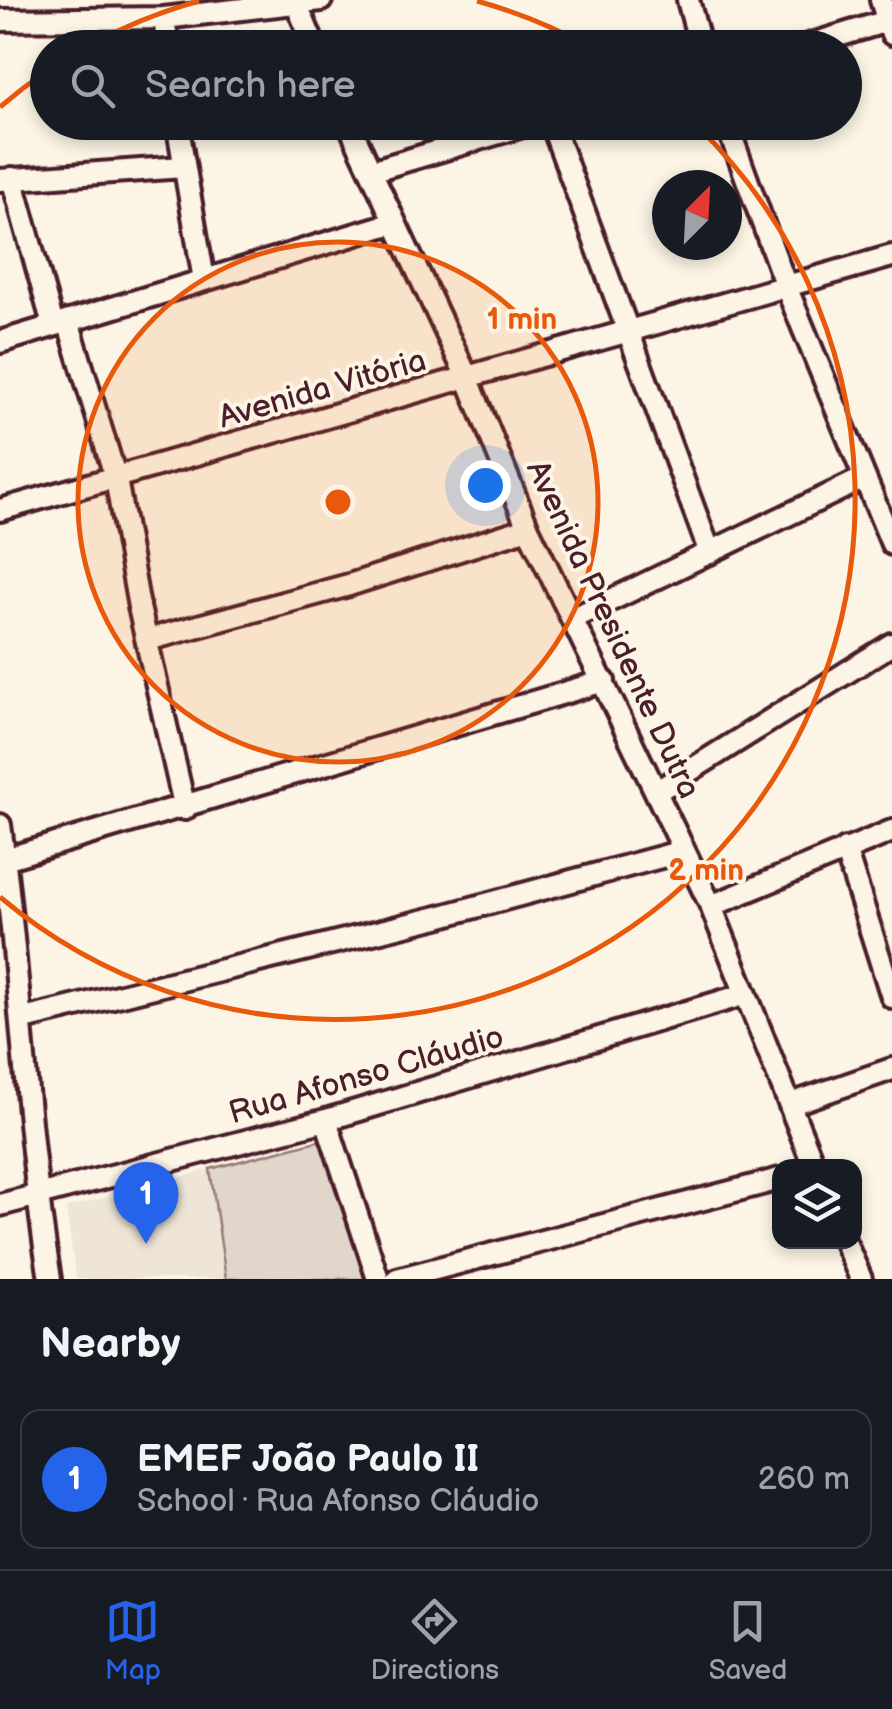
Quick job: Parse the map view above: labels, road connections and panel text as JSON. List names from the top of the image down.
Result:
{
  "streets": {
    "street": ["Avenida Vitória", "Avenida Presidente Dutra", "Rua Afonso Cláudio"]
  },
  "crossings": [
    ["Avenida Vitória", "Avenida Presidente Dutra"],
    ["Avenida Presidente Dutra", "Rua Afonso Cláudio"]
  ],
  "north": "top right",
  "page": {
    "search": "Search here",
    "pins": "1",
    "heading": "Nearby",
    "list": [
      {
        "mark": "1",
        "name": "EMEF João Paulo II",
        "note": "School · Rua Afonso Cláudio",
        "value": "260 m"
      }
    ],
    "nav": ["Map", "Directions", "Saved"]
  },
  "rings": ["1 min", "2 min"]
}
